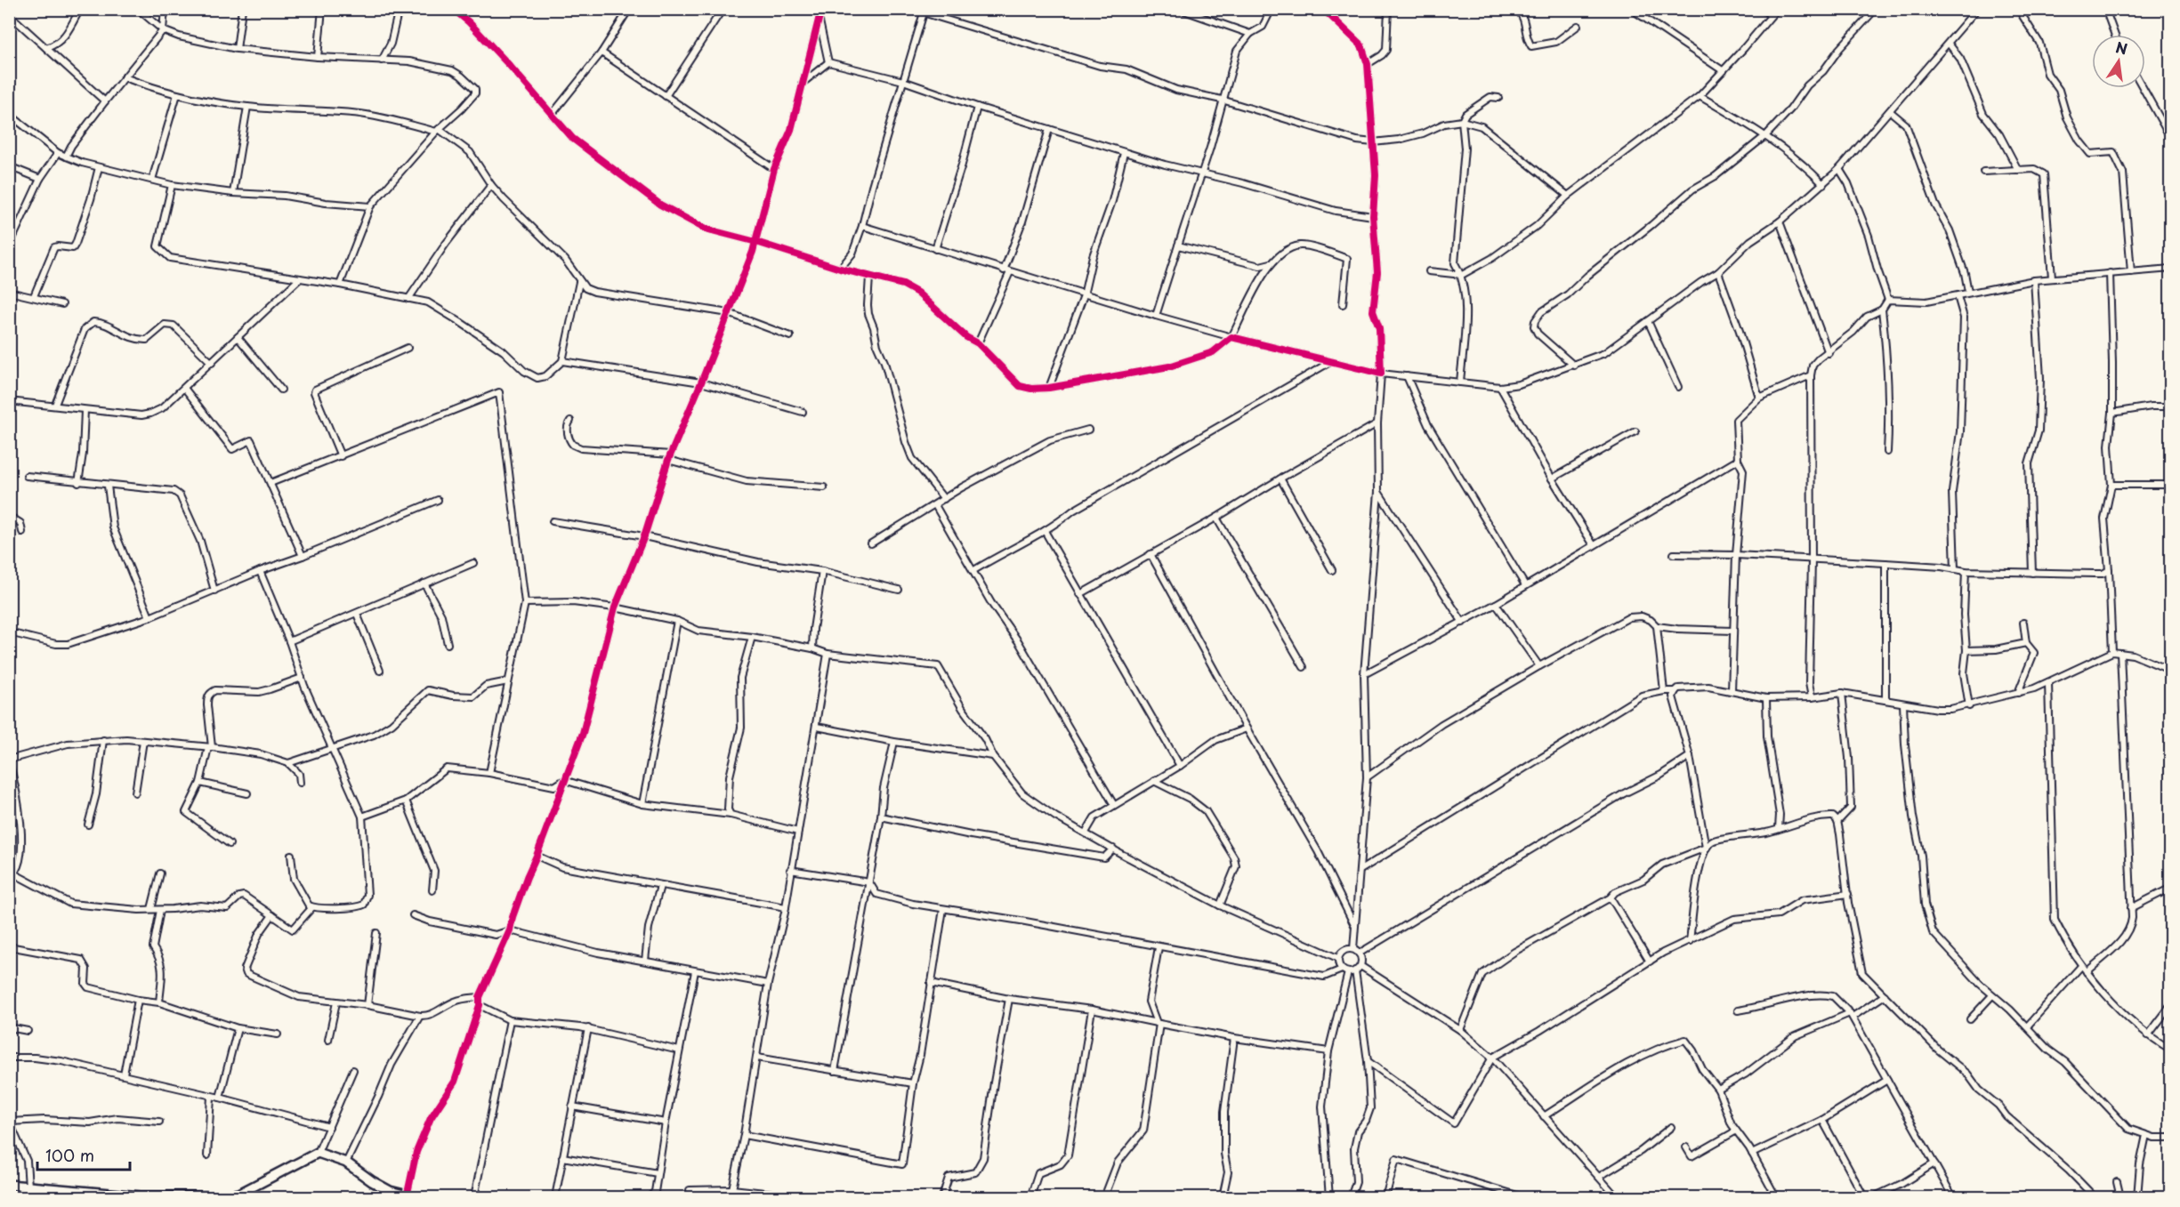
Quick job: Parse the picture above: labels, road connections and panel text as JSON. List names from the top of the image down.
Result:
{
  "scale_bar": "100 m",
  "north": "top"
}
